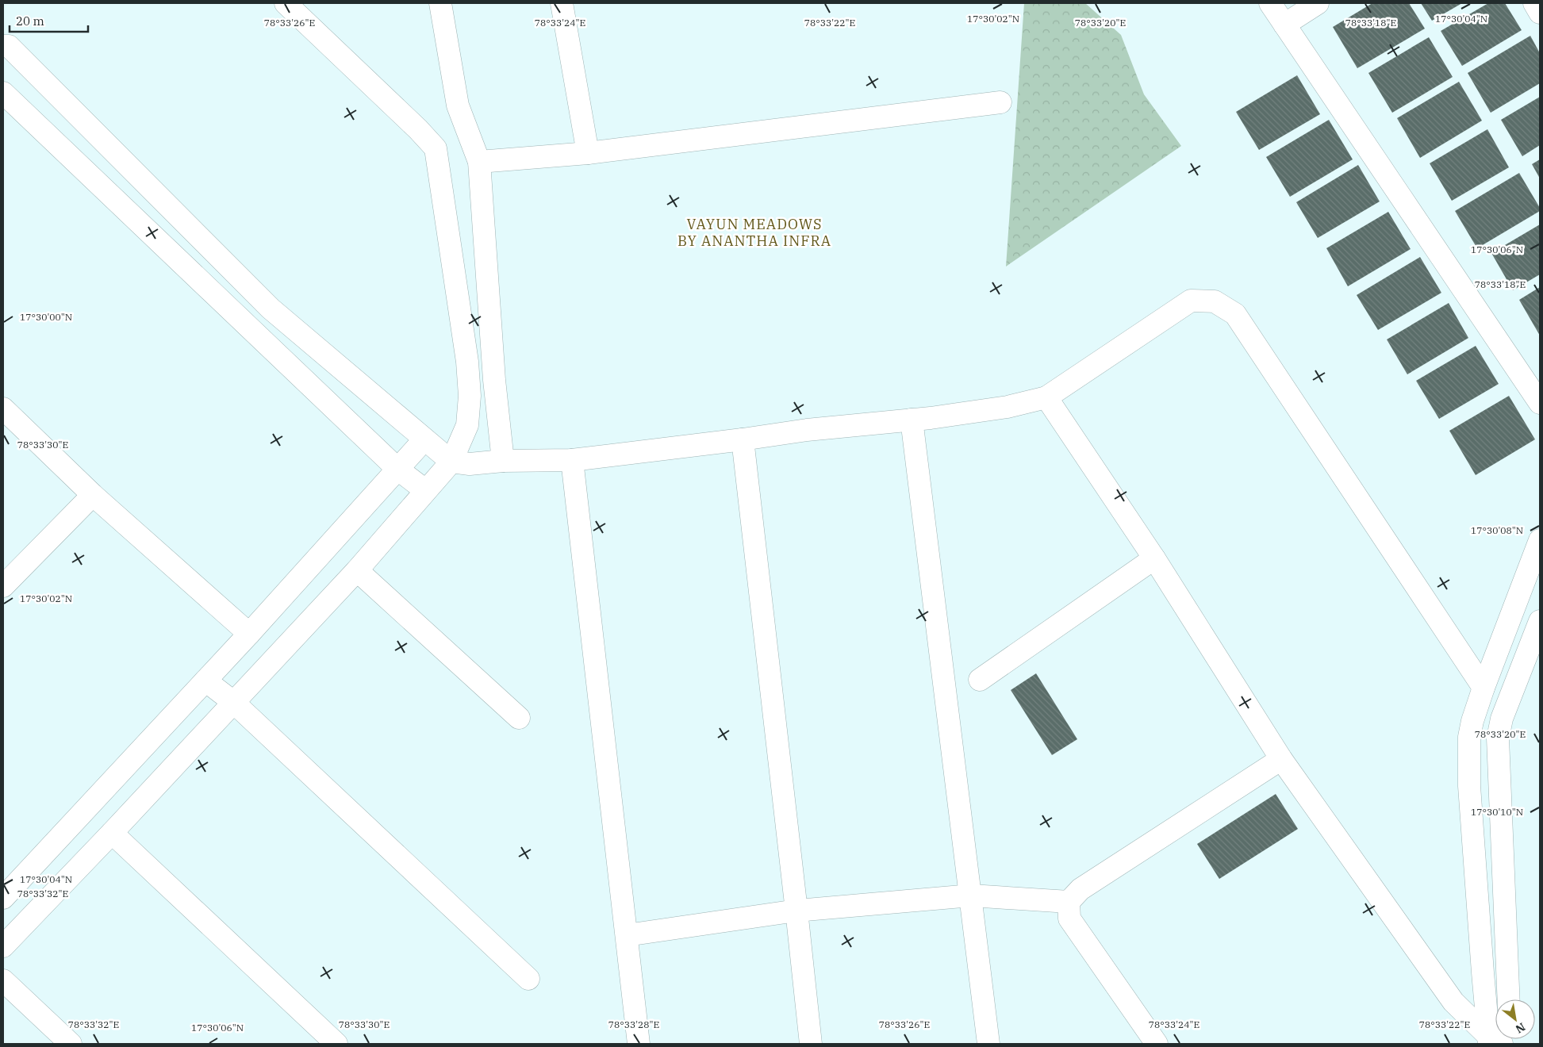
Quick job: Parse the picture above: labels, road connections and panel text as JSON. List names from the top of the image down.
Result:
{
  "districts": ["VAYUN MEADOWS BY ANANTHA INFRA"],
  "scale_bar": "20 m",
  "north": "bottom right",
  "coordinates": [
    "17°30'02\"N",
    "17°30'04\"N",
    "78°33'26\"E",
    "78°33'24\"E",
    "78°33'22\"E",
    "78°33'20\"E",
    "78°33'18\"E",
    "17°30'06\"N",
    "17°30'00\"N",
    "78°33'30\"E",
    "17°30'08\"N",
    "17°30'10\"N",
    "78°33'32\"E",
    "78°33'28\"E"
  ]
}
